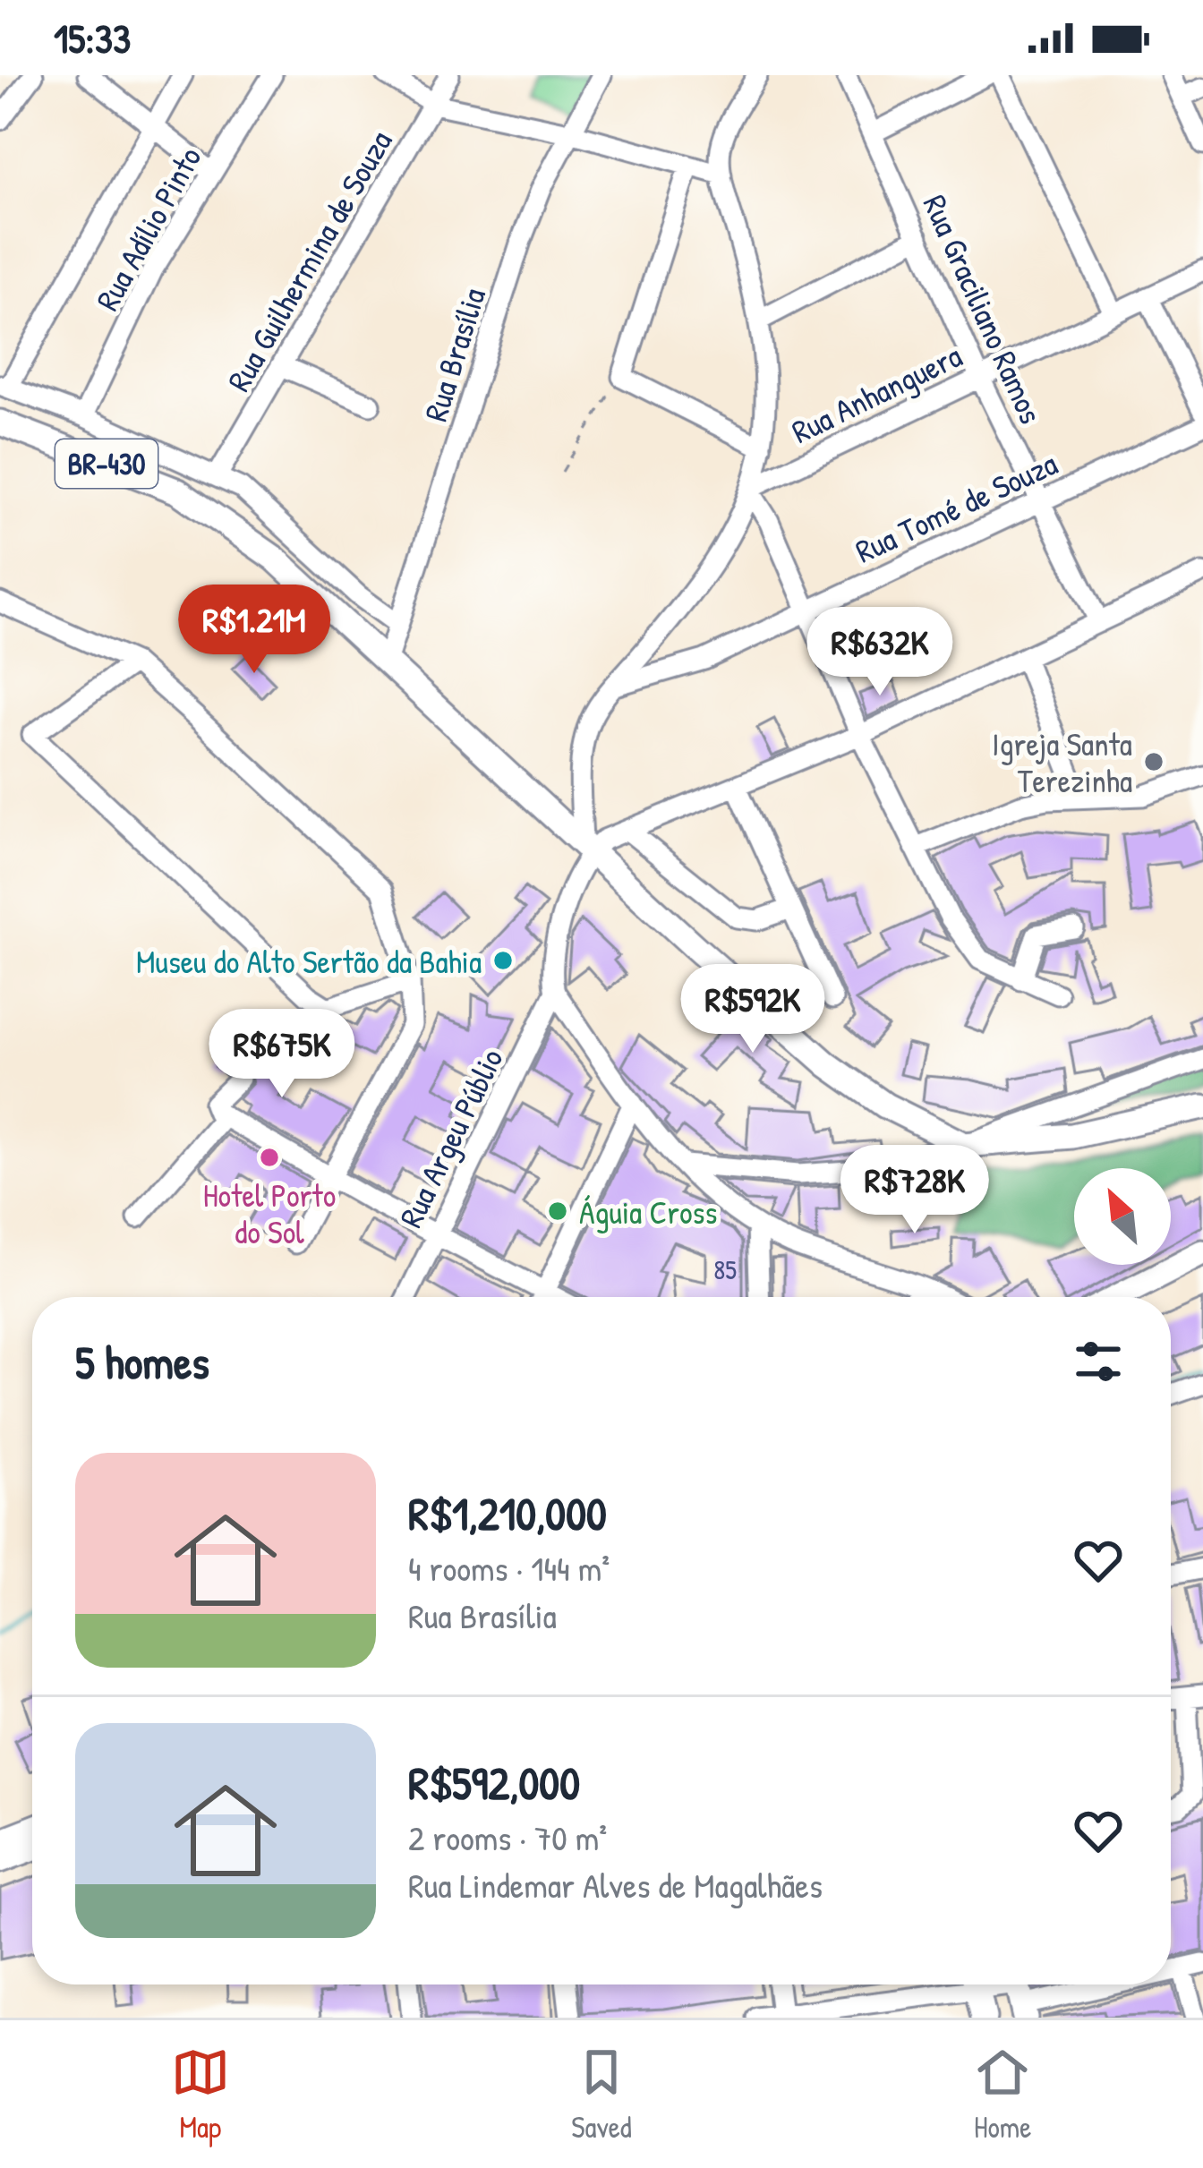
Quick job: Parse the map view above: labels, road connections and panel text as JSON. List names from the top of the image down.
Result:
{
  "streets": {
    "main road": ["BR-430"],
    "street": [
      "Rua Adílio Pinto",
      "Rua Guilhermina de Souza",
      "Rua Graciliano Ramos",
      "Rua Brasília",
      "Rua Anhanguera",
      "Rua Tomé de Souza",
      "Rua Argeu Públio"
    ]
  },
  "crossings": [
    ["Rua Graciliano Ramos", "Rua Anhanguera"],
    ["Rua Graciliano Ramos", "Rua Tomé de Souza"],
    ["Rua Brasília", "BR-430"]
  ],
  "places": [
    "Igreja Santa Terezinha",
    "Museu do Alto Sertão da Bahia",
    "Hotel Porto do Sol",
    "Águia Cross"
  ],
  "house_numbers": ["85"],
  "north": "top left",
  "page": {
    "status": "15:33",
    "price": [
      "R$1.21M",
      "R$632K",
      "R$592K",
      "R$675K",
      "R$728K"
    ],
    "heading": "5 homes",
    "list": [
      {
        "name": "R$1,210,000",
        "note": "4 rooms · 144 m² · Rua Brasília"
      },
      {
        "name": "R$592,000",
        "note": "2 rooms · 70 m² · Rua Lindemar Alves de Magalhães"
      }
    ],
    "tabs": ["Map", "Saved", "Home"]
  }
}
